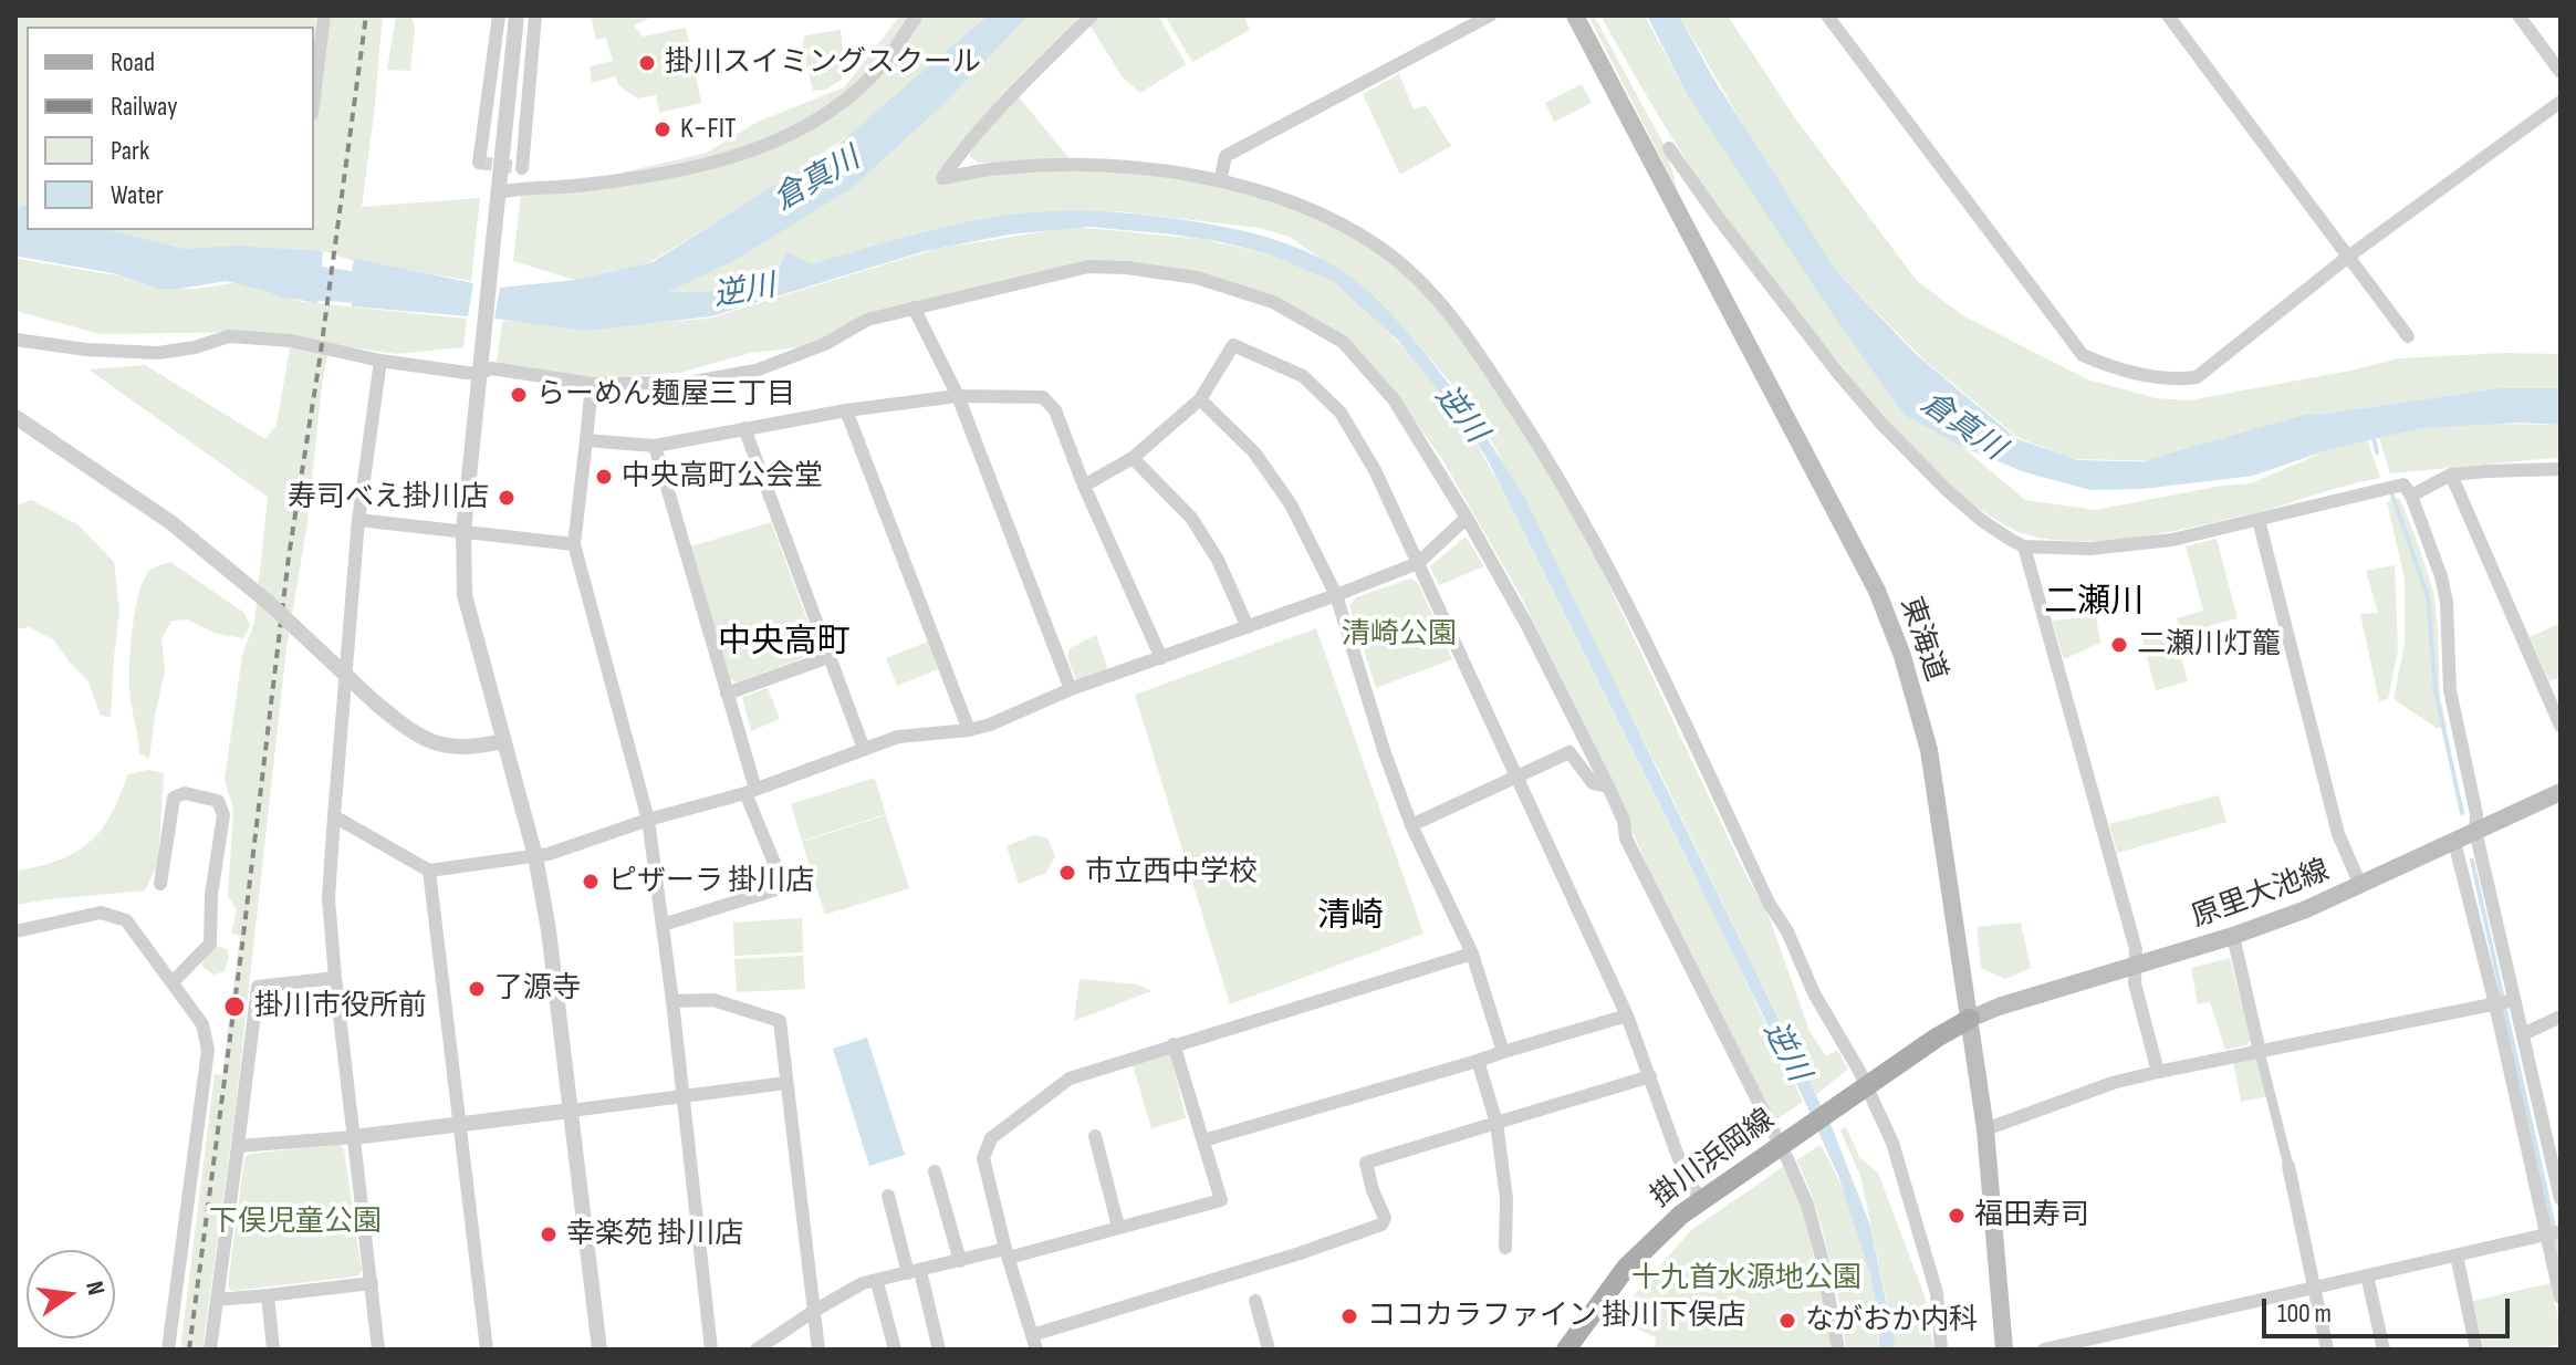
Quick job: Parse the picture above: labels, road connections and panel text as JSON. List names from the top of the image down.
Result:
{
  "streets": {
    "main road": ["東海道", "原里大池線", "掛川浜岡線"]
  },
  "crossings": [
    ["東海道", "原里大池線"],
    ["東海道", "掛川浜岡線"],
    ["原里大池線", "掛川浜岡線"]
  ],
  "districts": ["二瀬川", "中央高町", "清崎"],
  "water": ["倉真川", "逆川"],
  "parks": ["清崎公園", "下俣児童公園", "十九首水源地公園"],
  "places": [
    "掛川スイミングスクール",
    "K−FIT",
    "らーめん麺屋三丁目",
    "中央高町公会堂",
    "寿司べえ掛川店",
    "二瀬川灯籠",
    "市立西中学校",
    "ピザーラ 掛川店",
    "了源寺",
    "掛川市役所前",
    "福田寿司",
    "幸楽苑 掛川店",
    "ココカラファイン 掛川下俣店",
    "ながおか内科"
  ],
  "legend": [
    "Road",
    "Railway",
    "Park",
    "Water"
  ],
  "scale_bar": "100 m",
  "north": "right"
}
